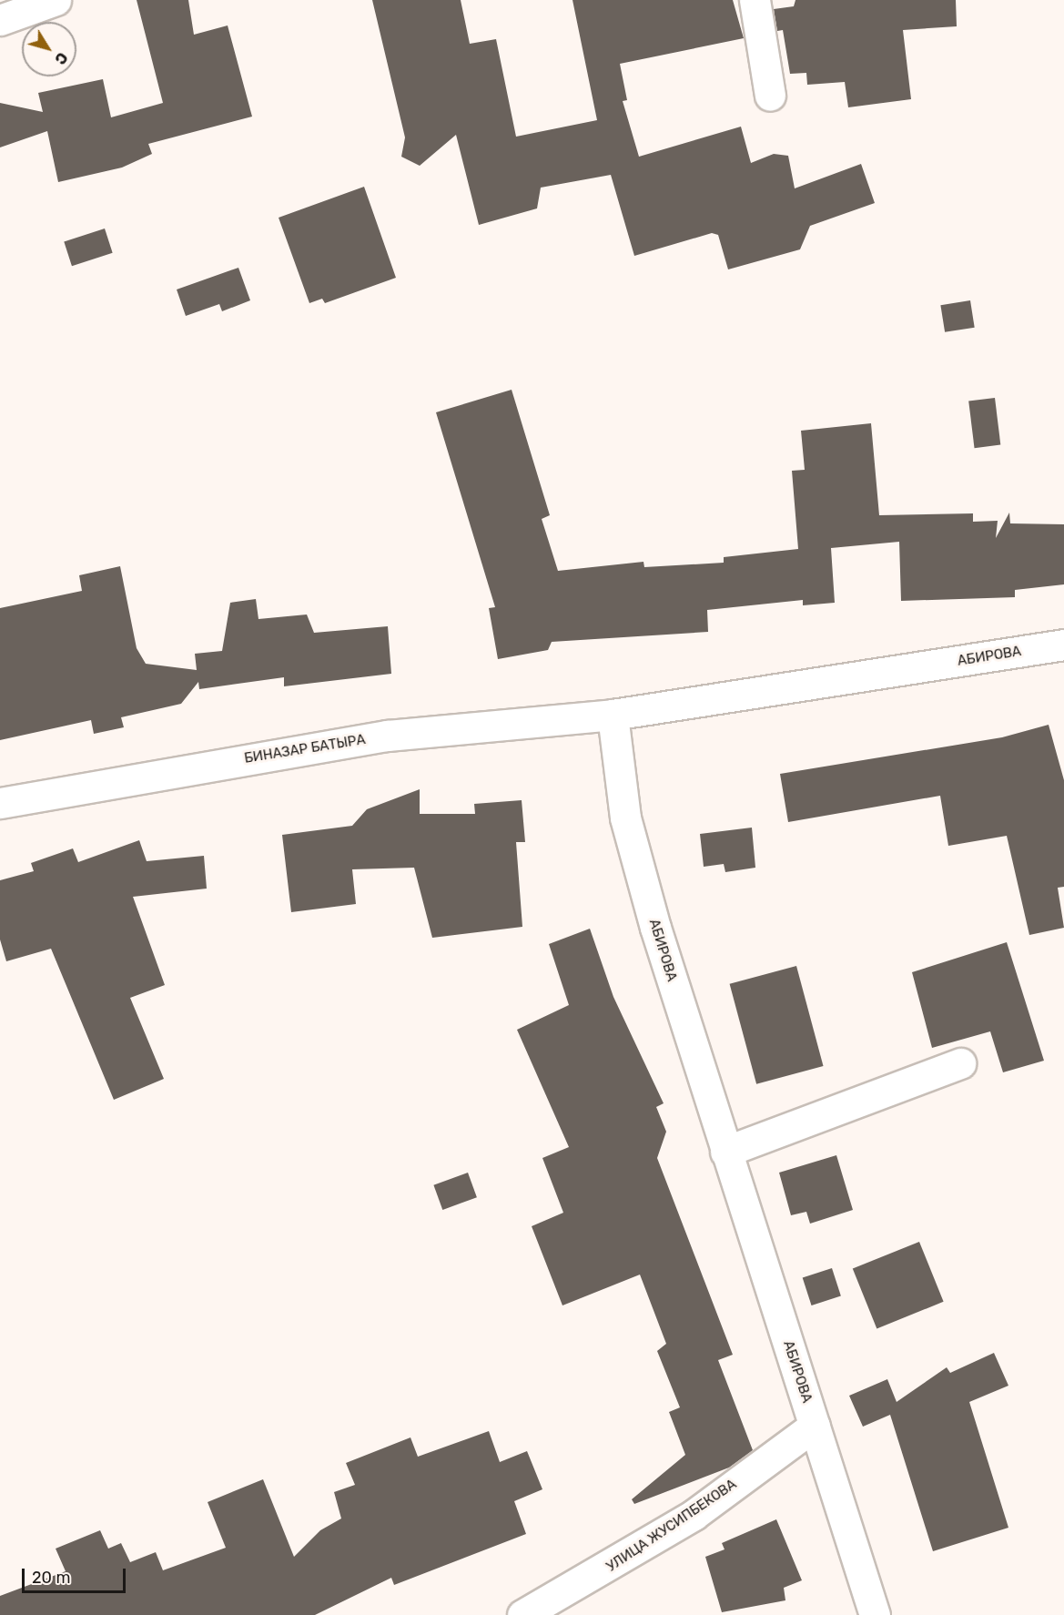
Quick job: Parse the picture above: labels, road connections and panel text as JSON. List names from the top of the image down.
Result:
{
  "streets": {
    "main road": ["АБИРОВА", "БИНАЗАР БАТЫРА", "УЛИЦА ЖУСИПБЕКОВА"]
  },
  "crossings": [
    ["АБИРОВА", "БИНАЗАР БАТЫРА"],
    ["АБИРОВА", "УЛИЦА ЖУСИПБЕКОВА"]
  ],
  "scale_bar": "20 m",
  "north": "bottom right"
}
